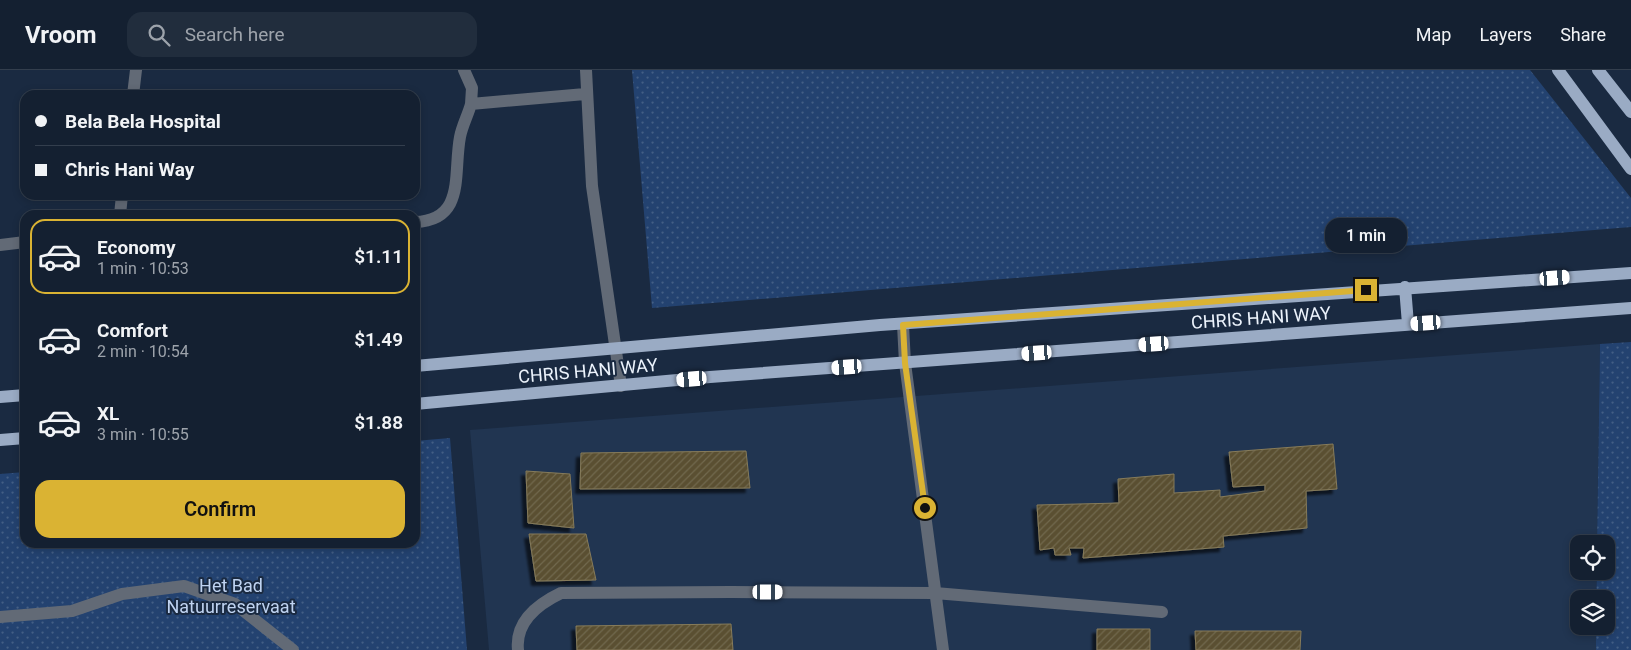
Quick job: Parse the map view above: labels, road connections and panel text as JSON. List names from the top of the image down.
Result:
{
  "streets": {
    "main road": ["CHRIS HANI WAY"]
  },
  "parks": ["Het Bad Natuurreservaat"],
  "page": {
    "header": "Vroom",
    "search": "Search here",
    "nav": ["Map", "Layers", "Share"],
    "banner": ["Bela Bela Hospital", "Chris Hani Way"],
    "bubble": "1 min",
    "list": [
      {
        "name": "Economy",
        "note": "1 min · 10:53",
        "value": "$1.11"
      },
      {
        "name": "Comfort",
        "note": "2 min · 10:54",
        "value": "$1.49"
      },
      {
        "name": "XL",
        "note": "3 min · 10:55",
        "value": "$1.88"
      }
    ],
    "buttons": "Confirm"
  }
}
